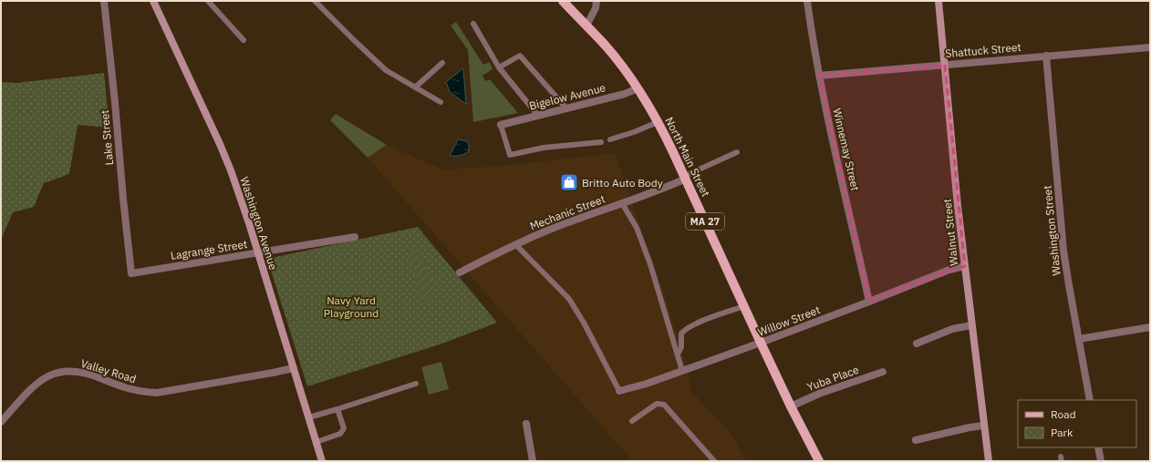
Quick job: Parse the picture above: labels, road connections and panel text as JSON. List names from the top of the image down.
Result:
{
  "streets": {
    "main road": ["North Main Street", "MA 27"],
    "street": [
      "Shattuck Street",
      "Bigelow Avenue",
      "Lake Street",
      "Winnemay Street",
      "Mechanic Street",
      "Washington Avenue",
      "Washington Street",
      "Walnut Street",
      "Lagrange Street",
      "Willow Street",
      "Valley Road",
      "Yuba Place"
    ]
  },
  "crossings": [
    ["Shattuck Street", "Winnemay Street"],
    ["Shattuck Street", "Washington Street"],
    ["Shattuck Street", "Walnut Street"],
    ["Bigelow Avenue", "North Main Street"],
    ["Lake Street", "Lagrange Street"],
    ["Winnemay Street", "Willow Street"],
    ["North Main Street", "Mechanic Street"],
    ["North Main Street", "Willow Street"],
    ["North Main Street", "Yuba Place"],
    ["Washington Avenue", "Lagrange Street"],
    ["Washington Avenue", "Valley Road"],
    ["Walnut Street", "Willow Street"]
  ],
  "parks": ["Navy Yard Playground"],
  "places": {
    "shop": ["Britto Auto Body"]
  },
  "legend": ["Road", "Park"]
}
